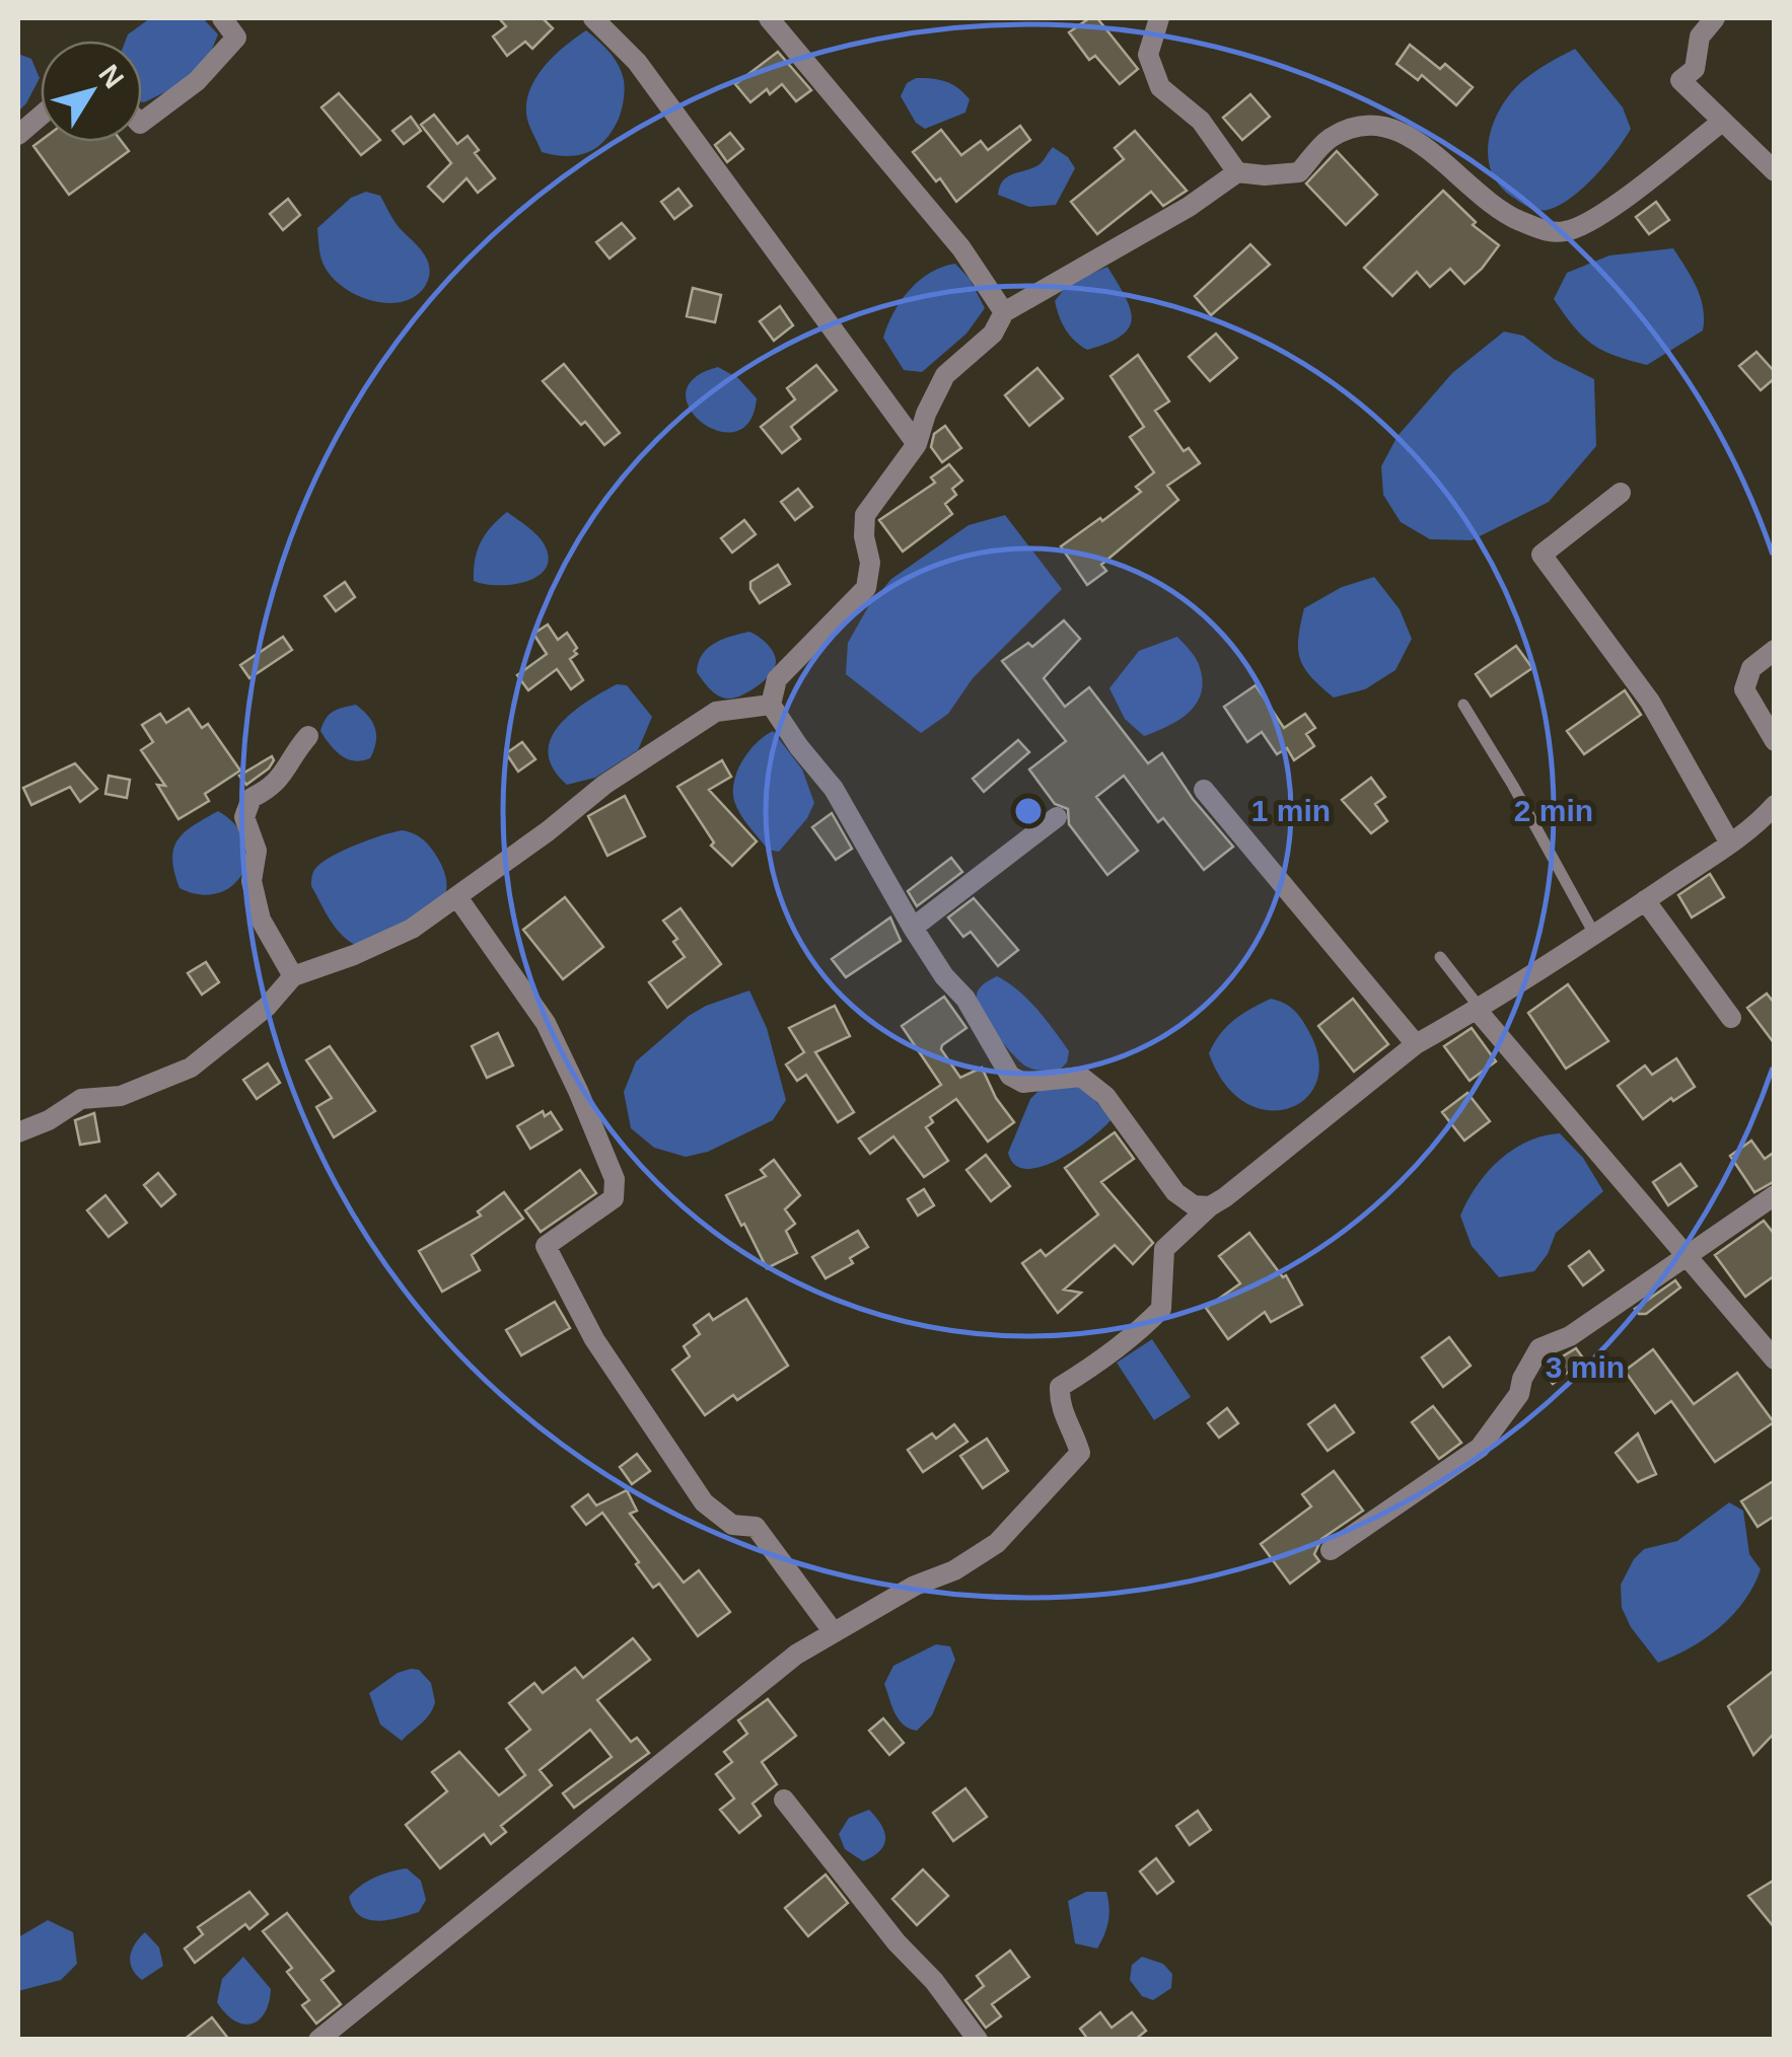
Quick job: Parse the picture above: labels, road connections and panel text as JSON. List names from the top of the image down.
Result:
{
  "north": "top right",
  "rings": ["1 min", "2 min", "3 min"]
}
